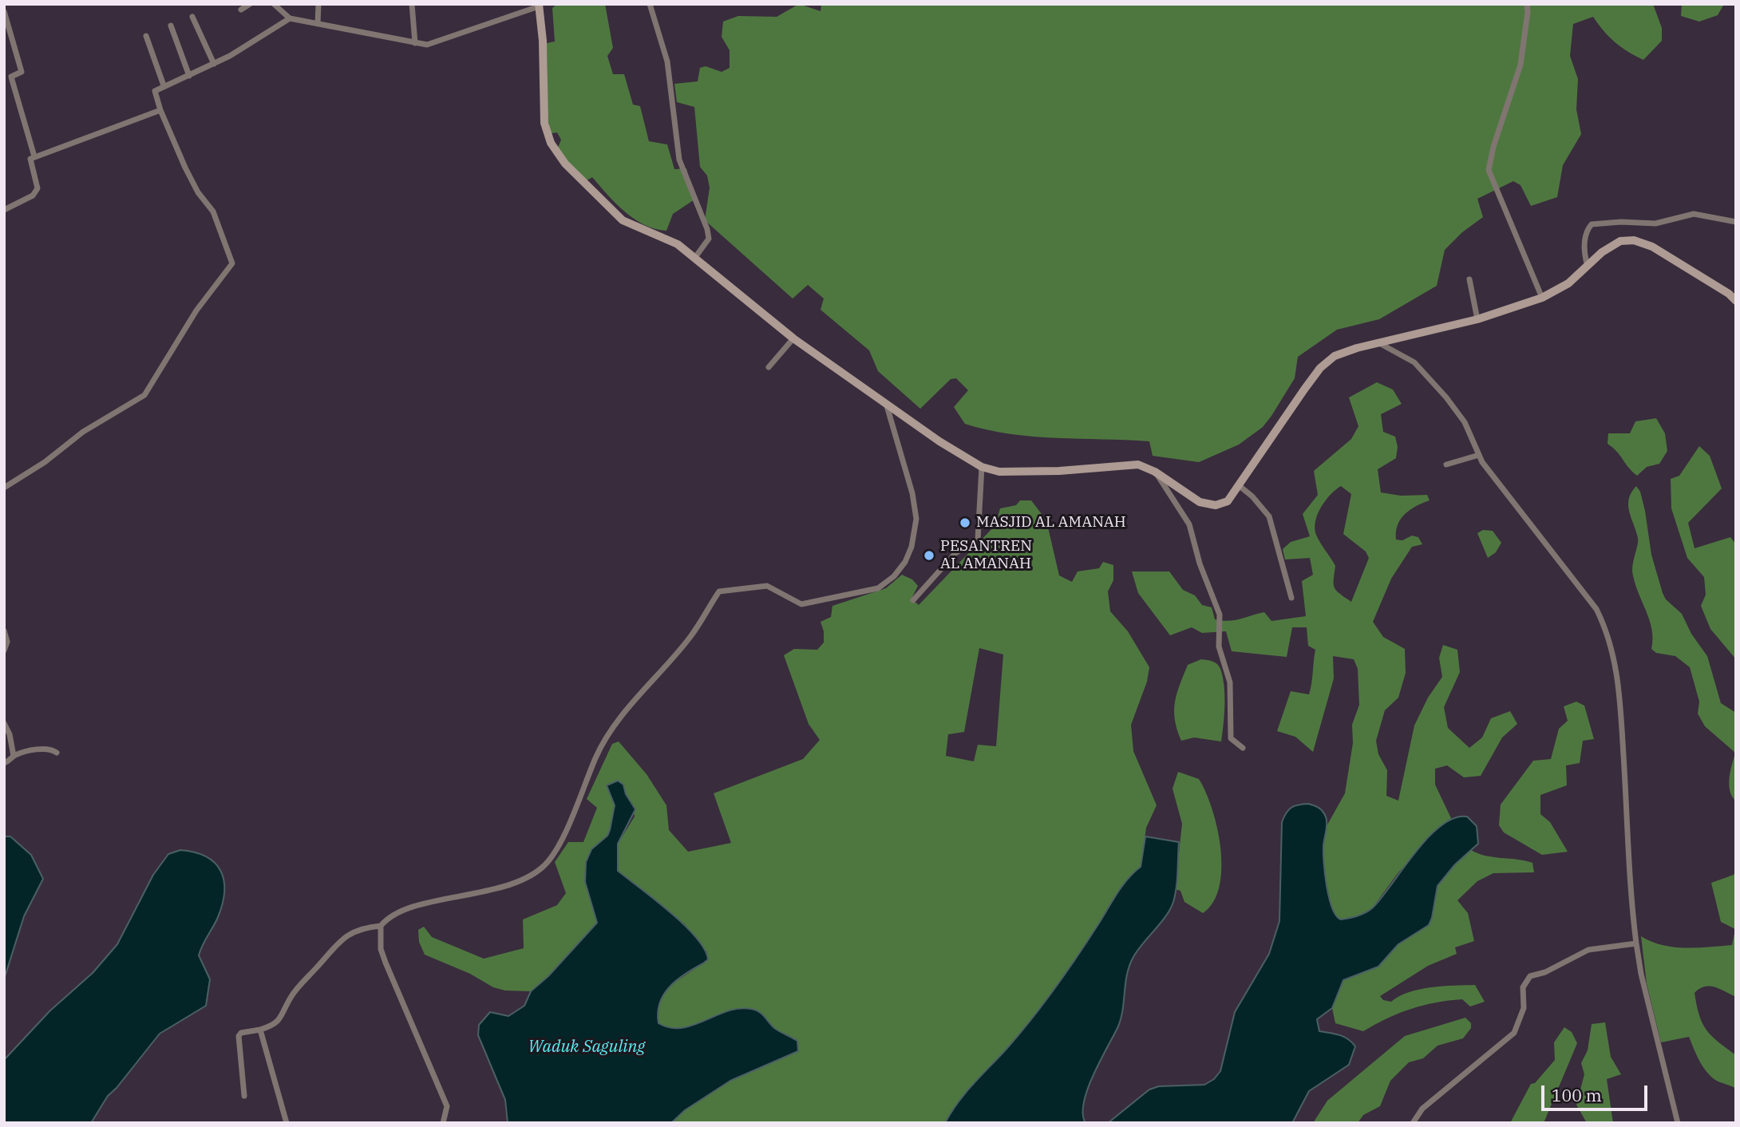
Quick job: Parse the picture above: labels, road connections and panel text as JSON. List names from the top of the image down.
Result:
{
  "water": ["Waduk Saguling"],
  "places": ["MASJID AL AMANAH", "PESANTREN AL AMANAH"],
  "scale_bar": "100 m"
}
